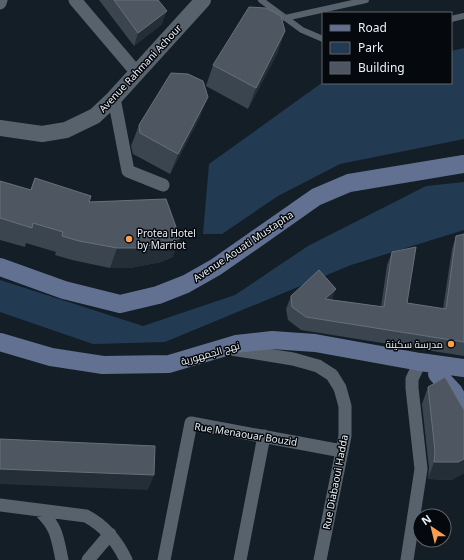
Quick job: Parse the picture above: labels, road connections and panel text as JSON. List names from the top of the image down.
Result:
{
  "streets": {
    "main road": ["Avenue Aouati Mustapha", "نهج الجمهورية"],
    "street": ["Avenue Rahmani Achour", "Rue Menaouar Bouzid", "Rue Diabaoui Hadda"]
  },
  "crossings": [
    ["نهج الجمهورية", "Rue Diabaoui Hadda"],
    ["Rue Menaouar Bouzid", "Rue Diabaoui Hadda"]
  ],
  "places": ["Protea Hotel by Marriot", "مدرسة سكينة"],
  "legend": ["Road", "Park", "Building"],
  "north": "top left"
}
